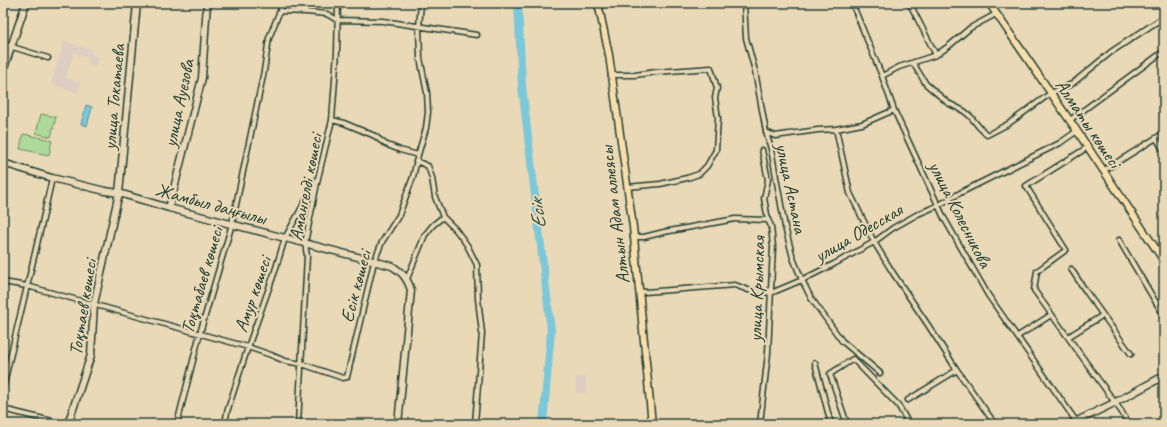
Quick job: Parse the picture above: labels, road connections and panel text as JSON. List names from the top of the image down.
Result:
{
  "streets": {
    "main road": ["Алматы көшесі", "Алтын Адам аллеясы"],
    "street": [
      "улица Токатаева",
      "улица Ауезова",
      "Амангелді көшесі",
      "улица Астана",
      "Жамбыл даңғылы",
      "улица Колесникова",
      "улица Одесская",
      "Тоқтабаев көшесі",
      "Есік көшесі",
      "улица Крымская",
      "Амур көшесі",
      "Тоқтаев көшесі"
    ]
  },
  "crossings": [
    ["улица Токатаева", "Жамбыл даңғылы"],
    ["улица Токатаева", "Тоқтаев көшесі"],
    ["улица Ауезова", "Жамбыл даңғылы"],
    ["Алматы көшесі", "улица Одесская"],
    ["Амангелді көшесі", "Жамбыл даңғылы"],
    ["Амангелді көшесі", "Есік көшесі"],
    ["Амангелді көшесі", "Амур көшесі"],
    ["улица Астана", "улица Одесская"],
    ["Жамбыл даңғылы", "Тоқтабаев көшесі"],
    ["Жамбыл даңғылы", "Есік көшесі"],
    ["Жамбыл даңғылы", "Амур көшесі"],
    ["Жамбыл даңғылы", "Тоқтаев көшесі"],
    ["улица Колесникова", "улица Одесская"],
    ["Алтын Адам аллеясы", "улица Крымская"],
    ["улица Одесская", "улица Крымская"]
  ],
  "water": ["Есік"]
}
